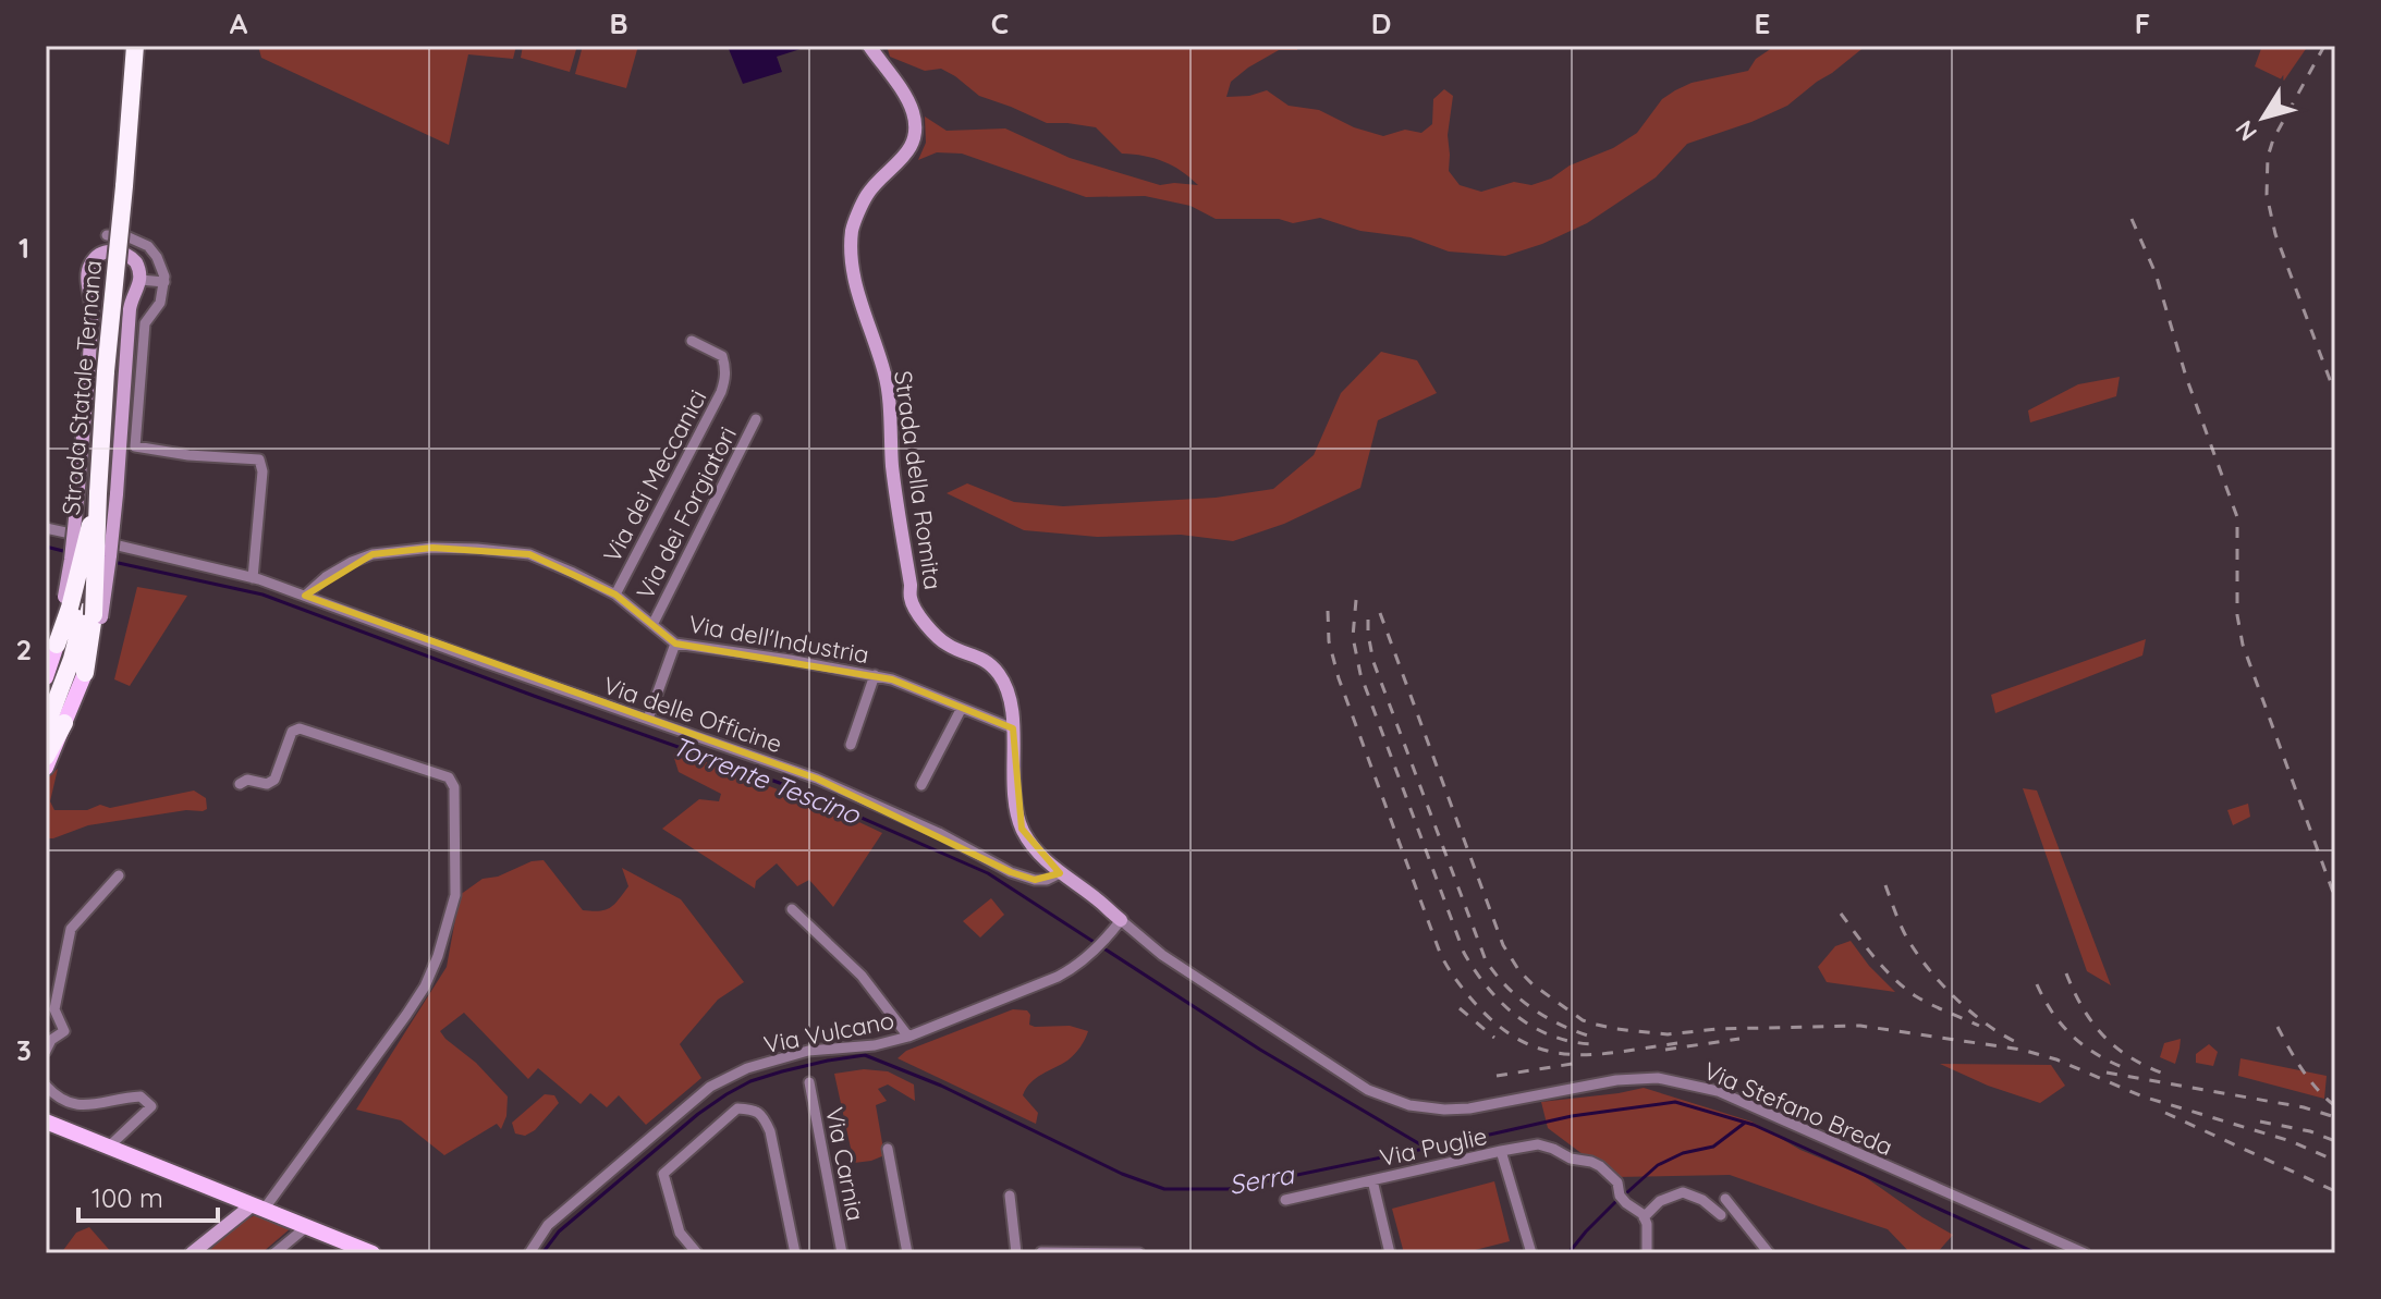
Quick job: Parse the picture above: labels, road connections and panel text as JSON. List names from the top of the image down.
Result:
{
  "streets": {
    "highway": ["Strada Statale Ternana"],
    "street": [
      "Via dei Meccanici",
      "Strada della Romita",
      "Via dei Forgiatori",
      "Via dell'Industria",
      "Via delle Officine",
      "Via Vulcano",
      "Via Stefano Breda",
      "Via Puglie",
      "Via Carnia"
    ]
  },
  "crossings": [
    ["Via dei Meccanici", "Via dell'Industria"],
    ["Strada della Romita", "Via dell'Industria"],
    ["Strada della Romita", "Via delle Officine"],
    ["Strada della Romita", "Via Vulcano"],
    ["Strada della Romita", "Via Stefano Breda"],
    ["Via dei Forgiatori", "Via dell'Industria"],
    ["Via dell'Industria", "Via delle Officine"],
    ["Via Vulcano", "Via Stefano Breda"]
  ],
  "water": ["Torrente Tescino", "Serra"],
  "scale_bar": "100 m",
  "north": "bottom left",
  "grid": {
    "columns": [
      "A",
      "B",
      "C",
      "D",
      "E",
      "F"
    ],
    "rows": ["1", "2", "3"]
  }
}
